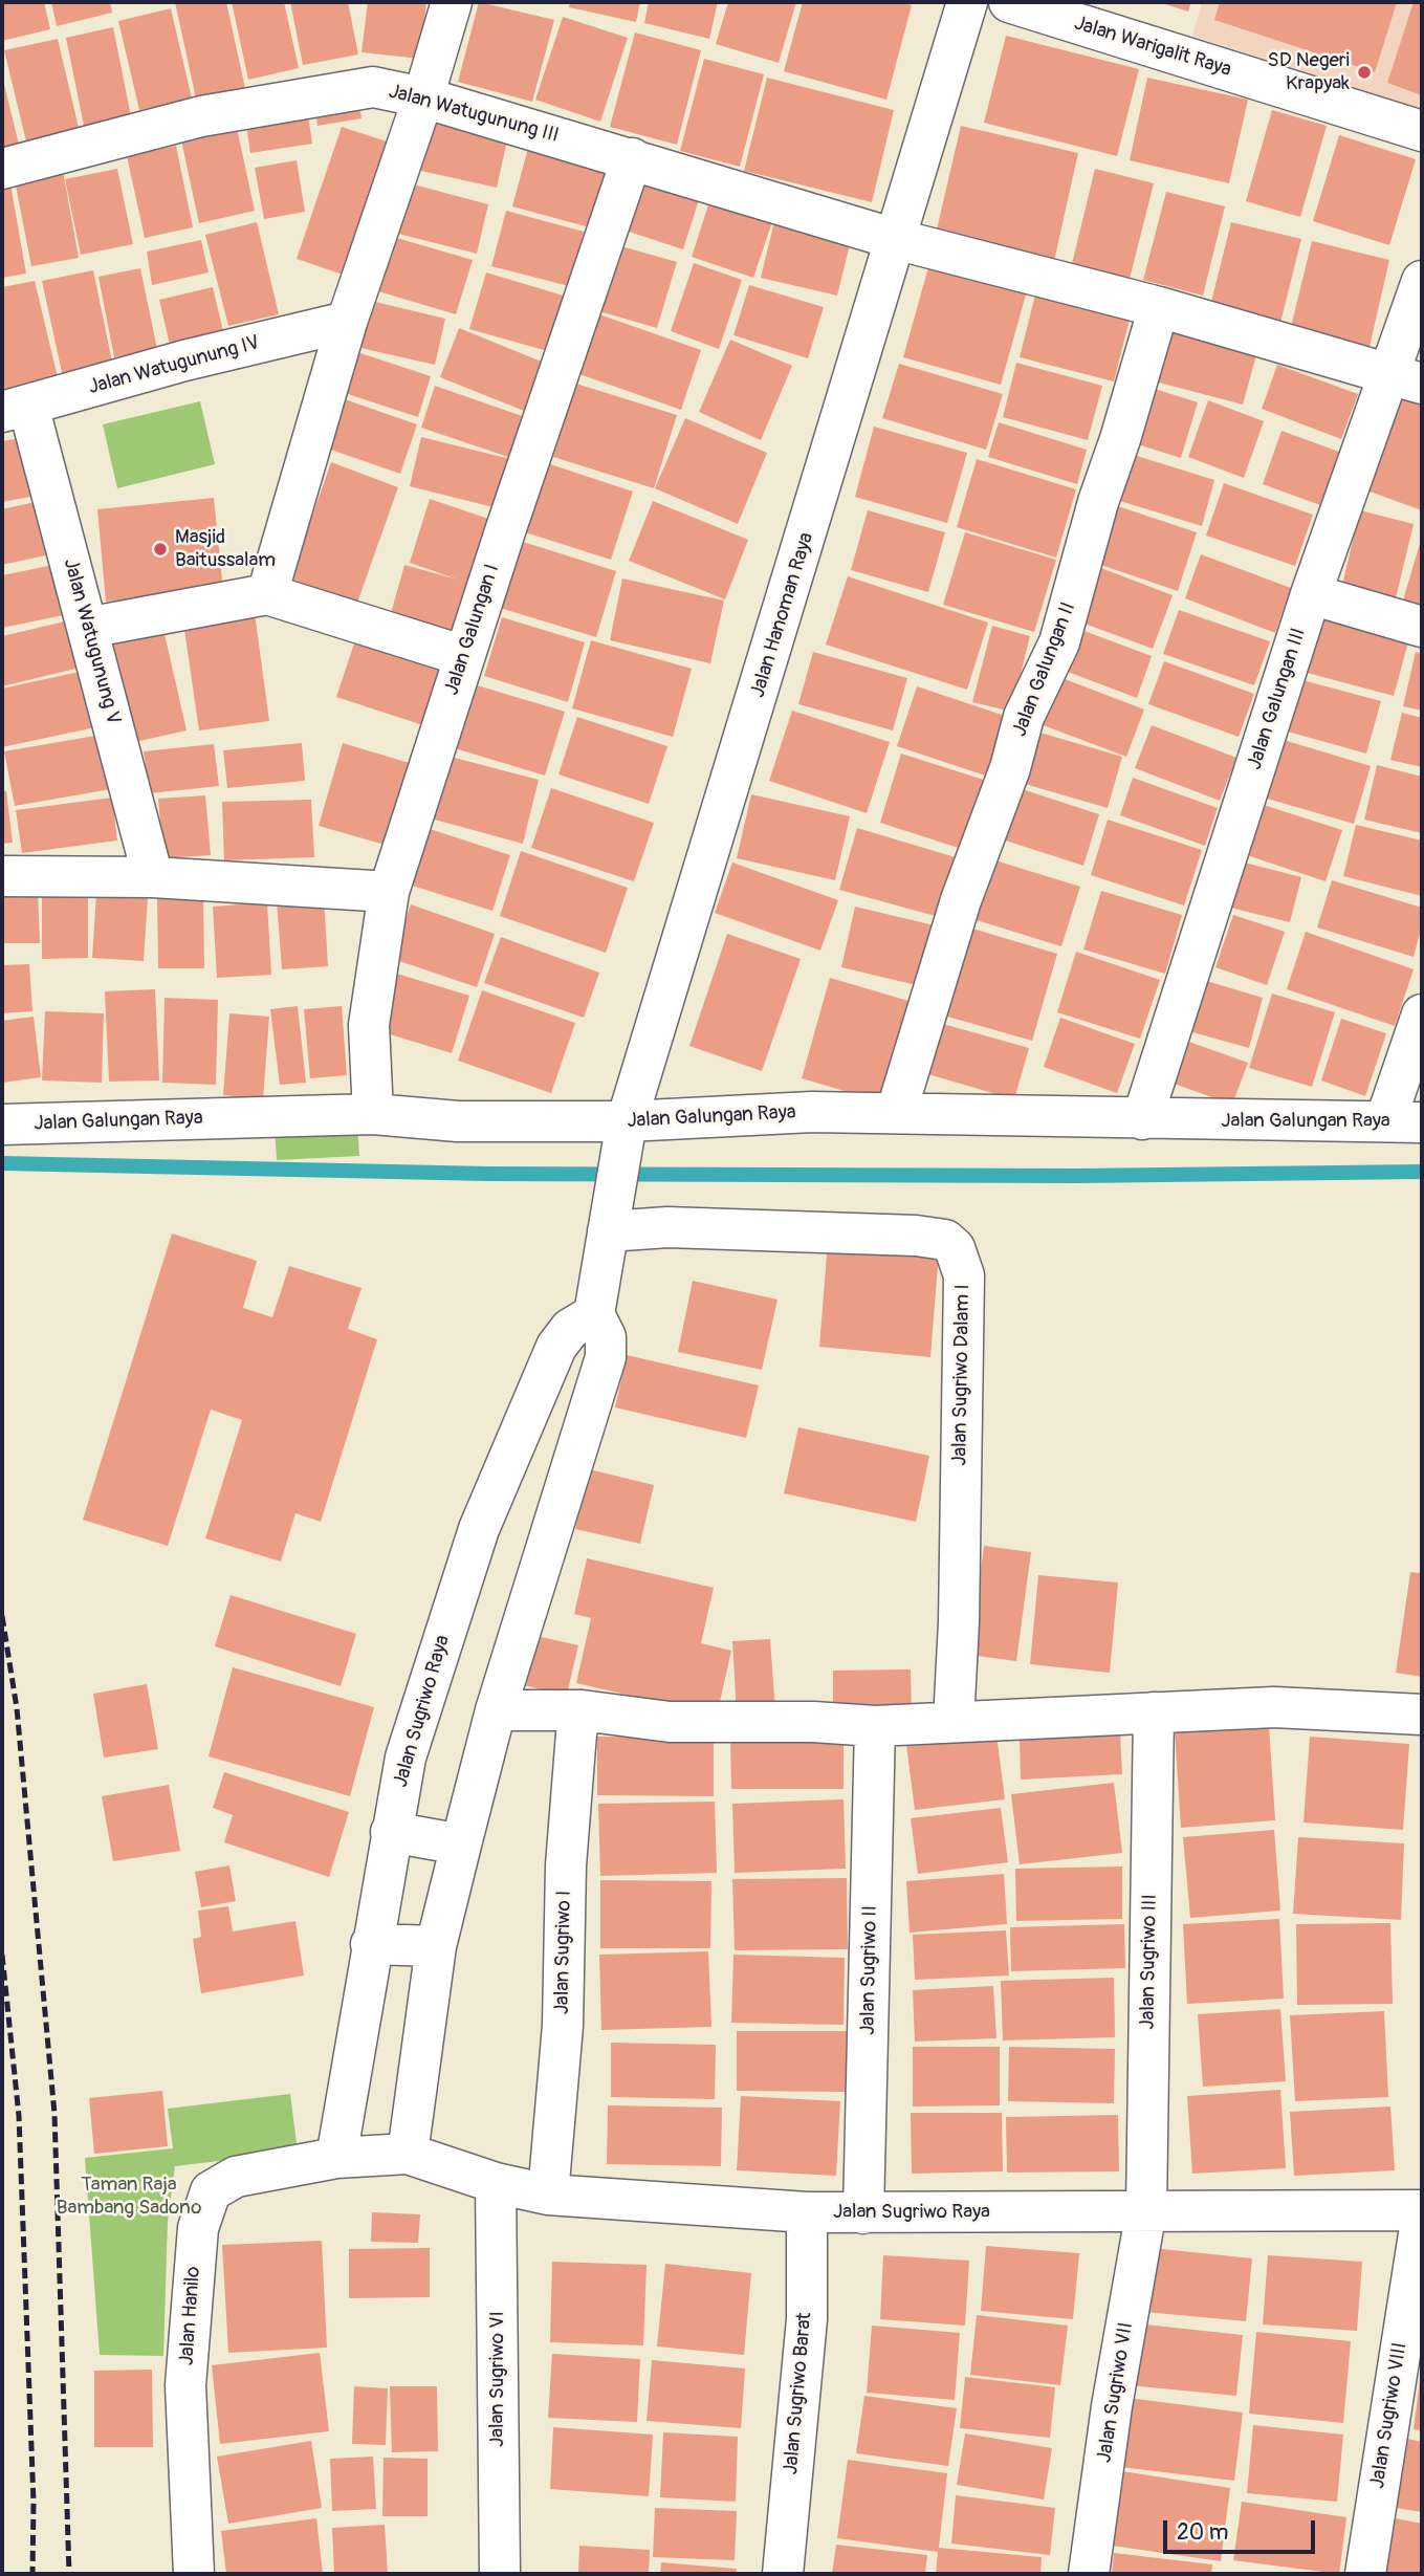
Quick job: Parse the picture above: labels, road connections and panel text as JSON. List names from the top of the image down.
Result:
{
  "streets": {
    "street": [
      "Jalan Warigalit Raya",
      "Jalan Watugunung III",
      "Jalan Watugunung IV",
      "Jalan Hanoman Raya",
      "Jalan Galungan I",
      "Jalan Watugunung V",
      "Jalan Galungan II",
      "Jalan Galungan III",
      "Jalan Galungan Raya",
      "Jalan Sugriwo Dalam I",
      "Jalan Sugriwo Raya",
      "Jalan Sugriwo I",
      "Jalan Sugriwo III",
      "Jalan Sugriwo II",
      "Jalan Hanilo",
      "Jalan Sugriwo VI",
      "Jalan Sugriwo VII",
      "Jalan Sugriwo Barat",
      "Jalan Sugriwo VIII"
    ]
  },
  "crossings": [
    ["Jalan Watugunung III", "Jalan Hanoman Raya"],
    ["Jalan Watugunung III", "Jalan Galungan I"],
    ["Jalan Watugunung IV", "Jalan Watugunung V"],
    ["Jalan Hanoman Raya", "Jalan Galungan Raya"],
    ["Jalan Hanoman Raya", "Jalan Sugriwo Dalam I"],
    ["Jalan Galungan I", "Jalan Galungan Raya"],
    ["Jalan Galungan II", "Jalan Galungan Raya"],
    ["Jalan Galungan III", "Jalan Galungan Raya"],
    ["Jalan Sugriwo Raya", "Jalan Sugriwo I"],
    ["Jalan Sugriwo Raya", "Jalan Sugriwo III"],
    ["Jalan Sugriwo Raya", "Jalan Sugriwo II"],
    ["Jalan Sugriwo Raya", "Jalan Hanilo"],
    ["Jalan Sugriwo Raya", "Jalan Sugriwo VI"],
    ["Jalan Sugriwo Raya", "Jalan Sugriwo VII"],
    ["Jalan Sugriwo Raya", "Jalan Sugriwo Barat"],
    ["Jalan Sugriwo Raya", "Jalan Sugriwo VIII"],
    ["Jalan Sugriwo III", "Jalan Sugriwo VII"]
  ],
  "parks": ["Taman Raja Bambang Sadono"],
  "places": ["SD Negeri Krapyak", "Masjid Baitussalam"],
  "scale_bar": "20 m"
}
